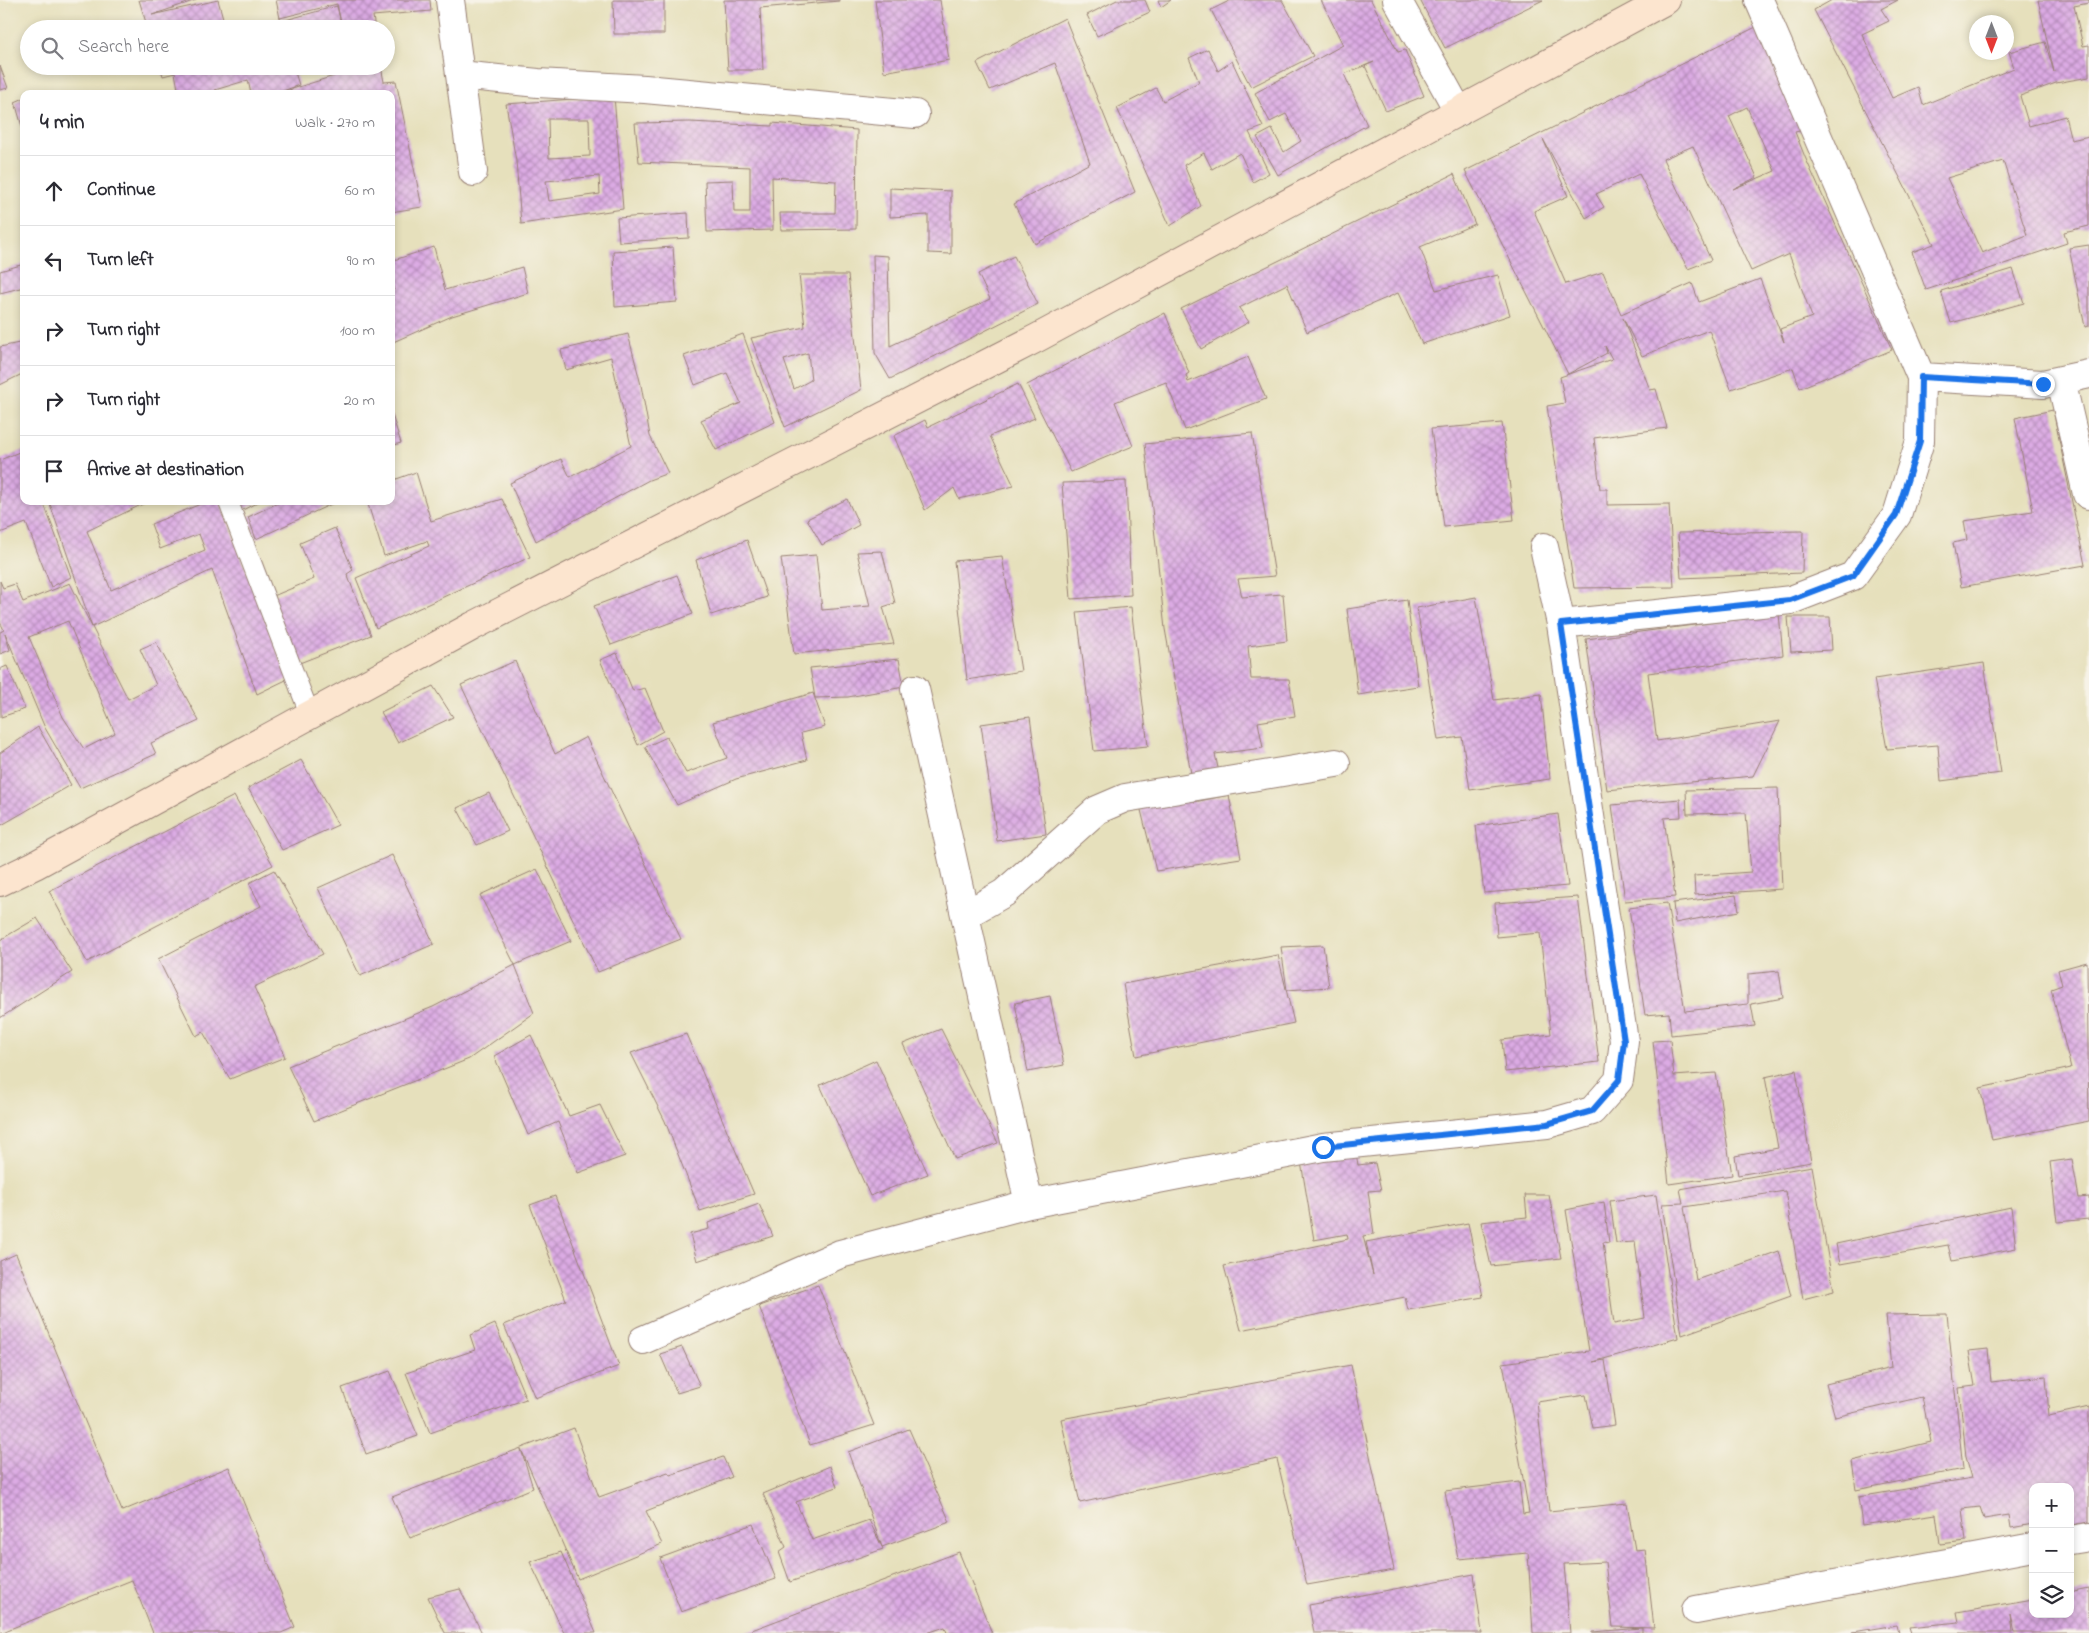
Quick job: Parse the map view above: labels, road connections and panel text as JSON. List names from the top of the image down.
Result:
{
  "north": "bottom",
  "page": {
    "search": "Search here",
    "heading": ["4 min", "Walk · 270 m"],
    "list": [
      ["Continue", "60 m"],
      ["Turn left", "90 m"],
      ["Turn right", "100 m"],
      ["Turn right", "20 m"],
      "Arrive at destination"
    ],
    "map_buttons": ["+", "−"]
  }
}
